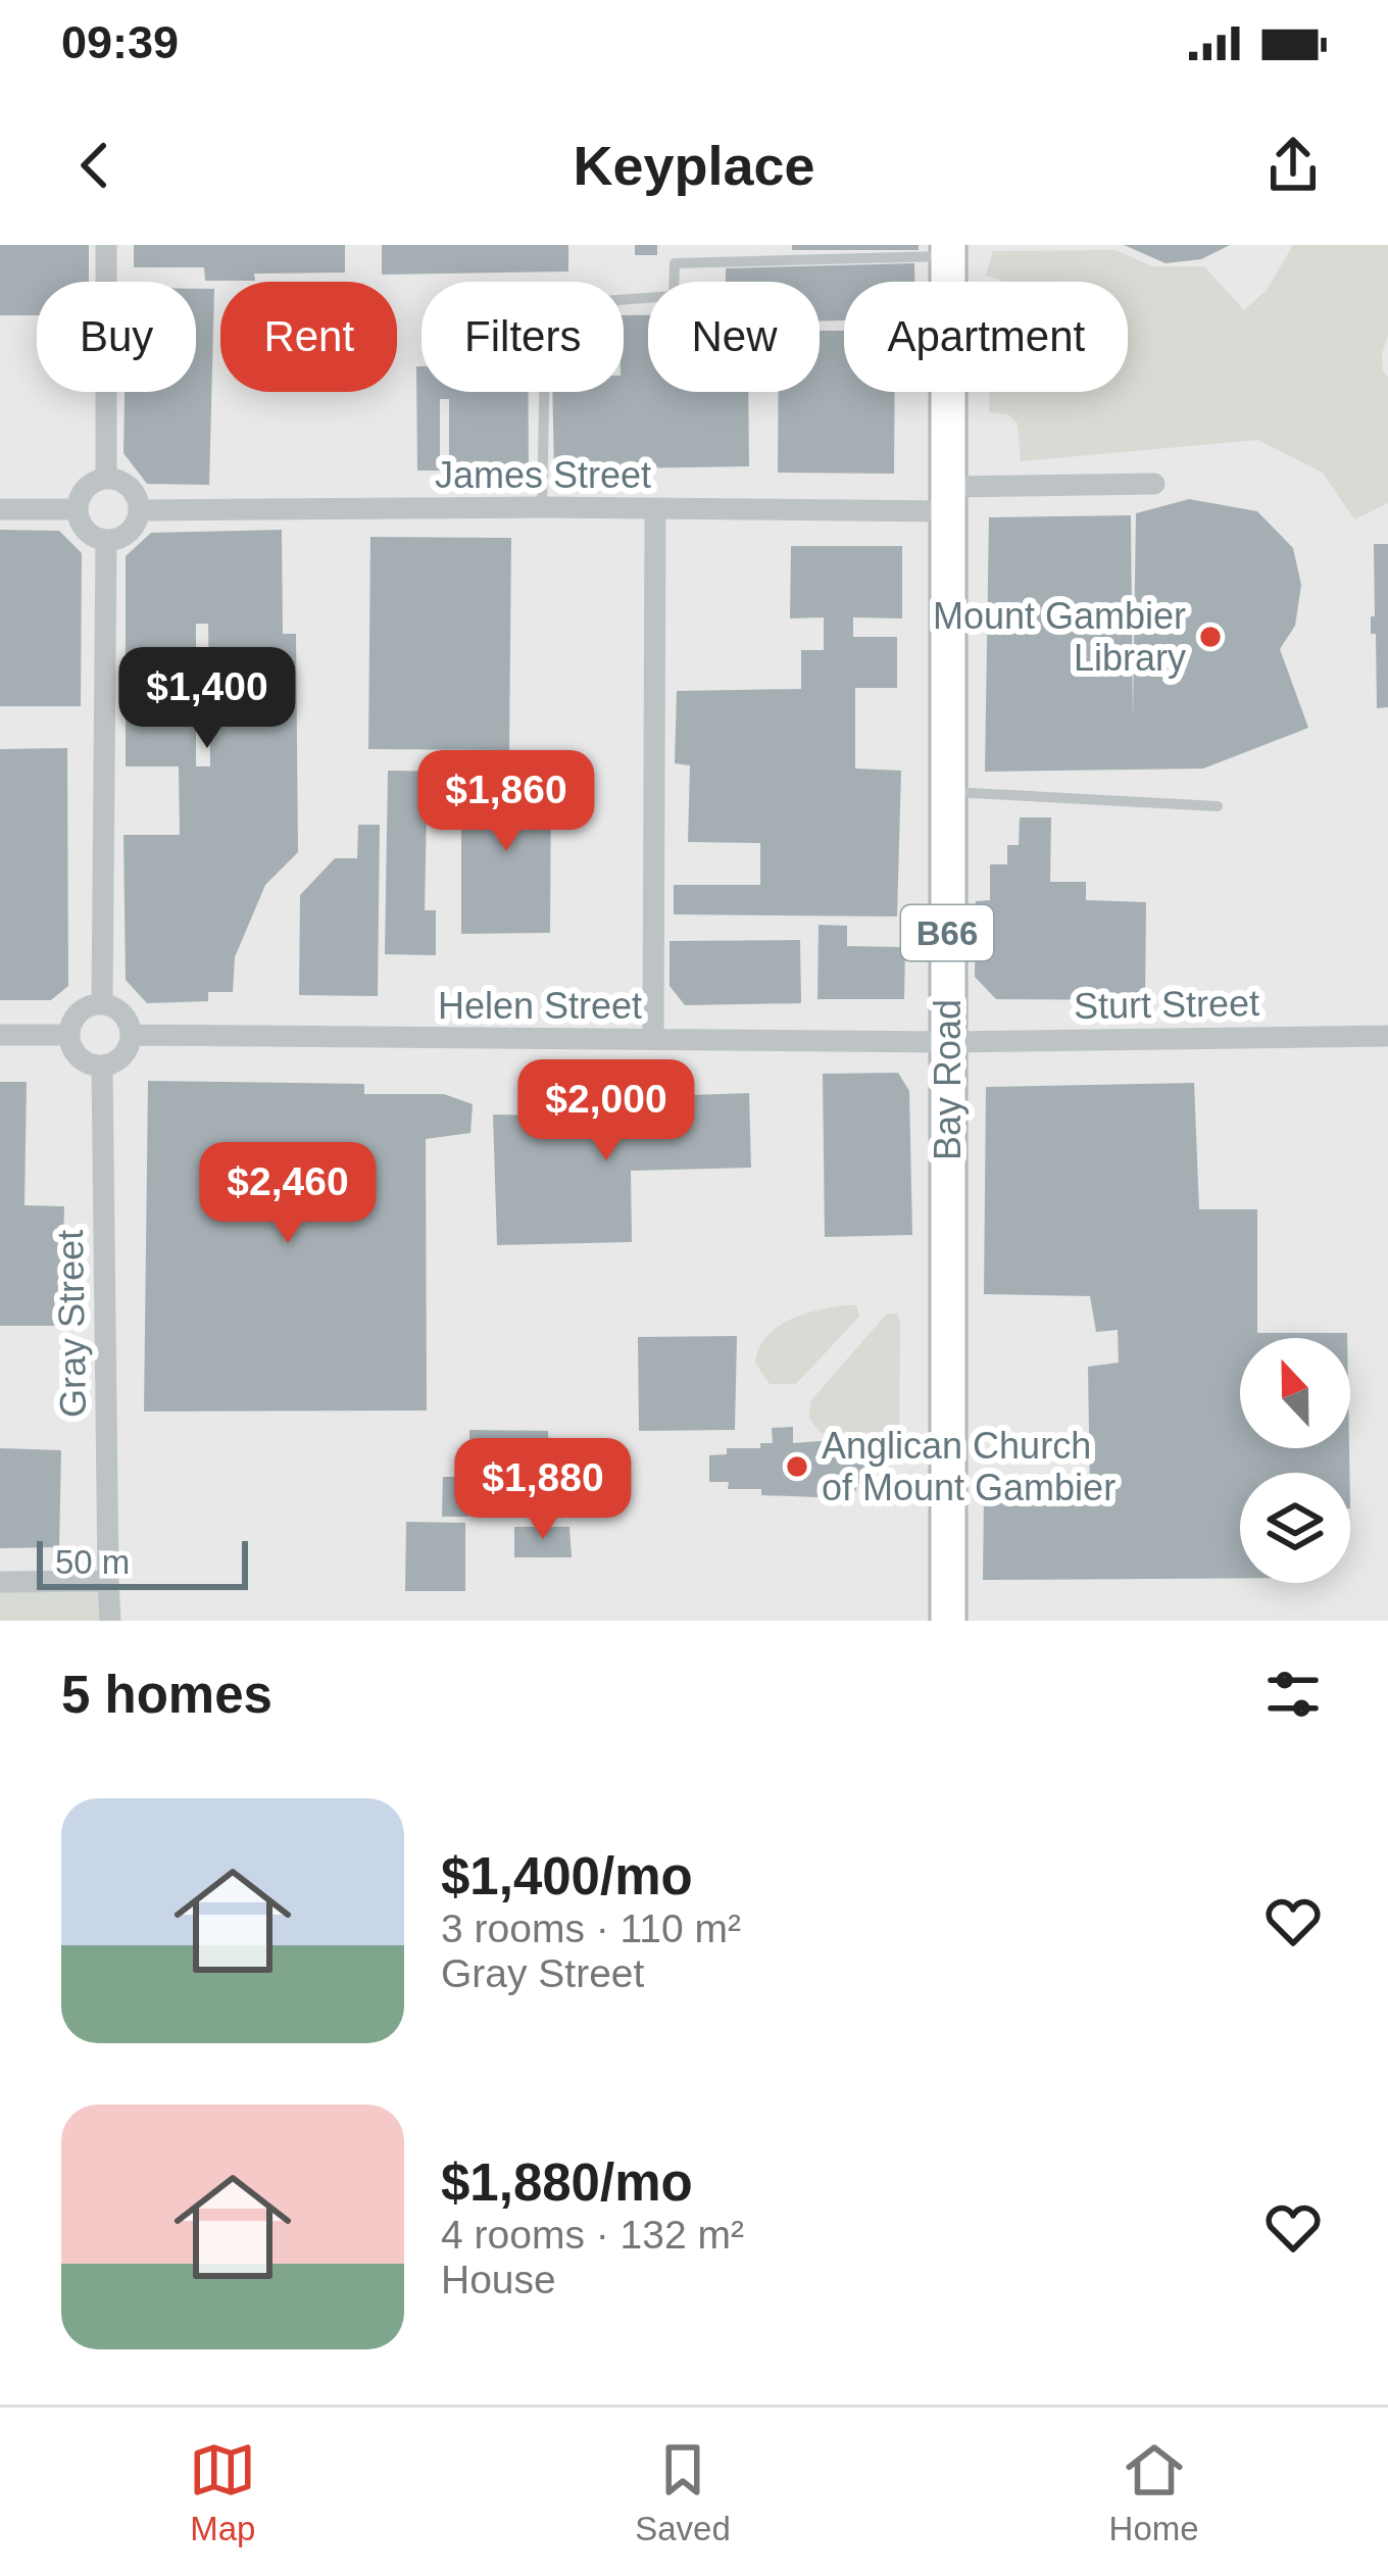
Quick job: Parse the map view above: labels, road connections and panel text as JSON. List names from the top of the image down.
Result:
{
  "streets": {
    "main road": ["B66", "Bay Road"],
    "street": [
      "James Street",
      "Sturt Street",
      "Helen Street",
      "Gray Street"
    ]
  },
  "crossings": [
    ["James Street", "Bay Road"],
    ["Sturt Street", "Helen Street"],
    ["Sturt Street", "Bay Road"],
    ["Helen Street", "Bay Road"],
    ["Helen Street", "Gray Street"]
  ],
  "places": ["Mount Gambier Library", "Anglican Church of Mount Gambier"],
  "scale_bar": "50 m",
  "north": "top",
  "page": {
    "status": "09:39",
    "header": "Keyplace",
    "chip": [
      "Buy",
      "Rent",
      "Filters",
      "New",
      "Apartment"
    ],
    "price": [
      "$1,400",
      "$1,860",
      "$2,000",
      "$2,460",
      "$1,880"
    ],
    "scale": "50 m",
    "heading": "5 homes",
    "list": [
      {
        "name": "$1,400/mo",
        "note": "3 rooms · 110 m² · Gray Street"
      },
      {
        "name": "$1,880/mo",
        "note": "4 rooms · 132 m² · House"
      }
    ],
    "tabs": ["Map", "Saved", "Home"]
  }
}
